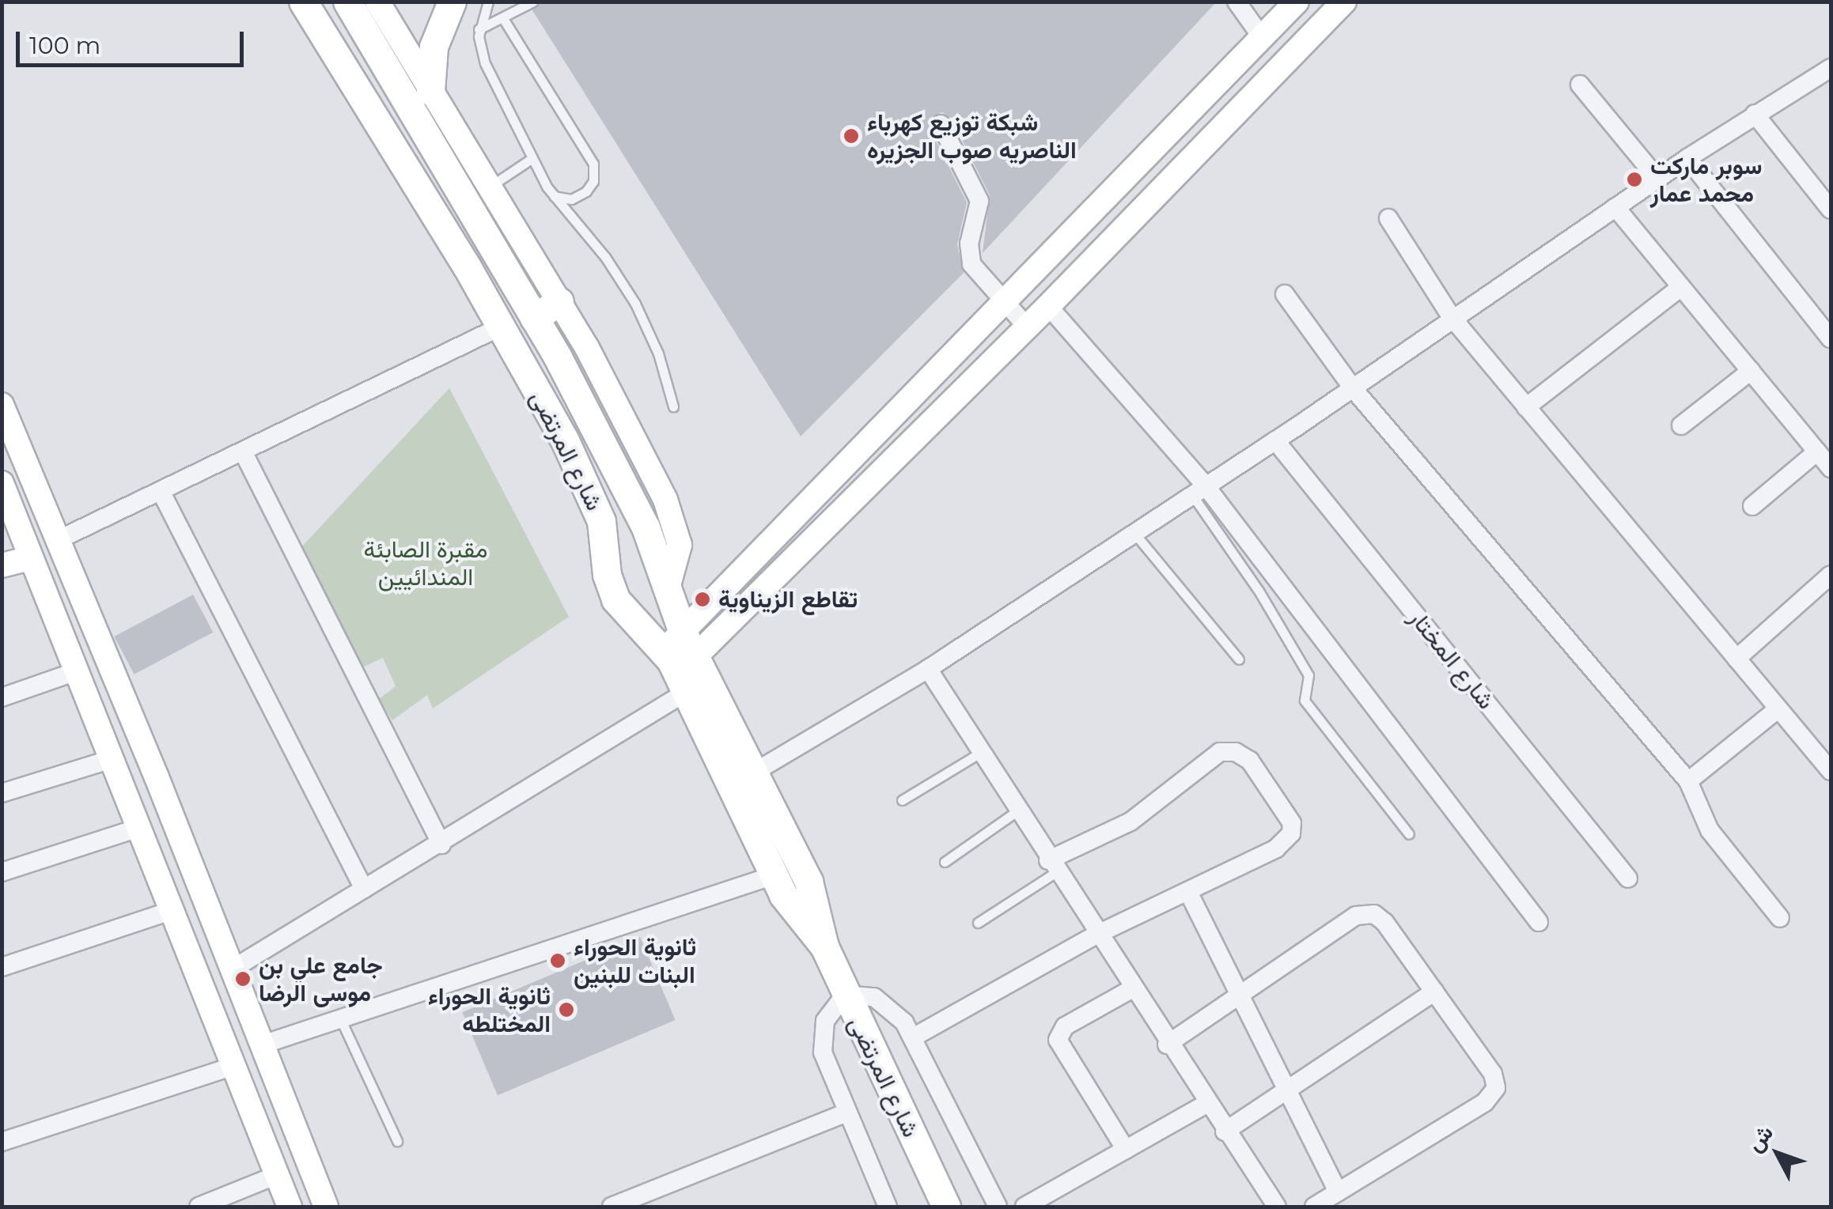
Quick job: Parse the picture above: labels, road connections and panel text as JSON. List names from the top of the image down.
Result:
{
  "streets": {
    "main road": ["شارع المرتضى"],
    "street": ["شارع المختار"]
  },
  "parks": ["مقبرة الصابئة المندائيين"],
  "places": [
    "شبكة توزيع كهرباء الناصريه صوب الجزيره",
    "سوبر ماركت محمد عمار",
    "تقاطع الزيناوية",
    "ثانوية الحوراء البنات للبنين",
    "جامع علي بن موسى الرضا",
    "ثانوية الحوراء المختلطه"
  ],
  "scale_bar": "100 m",
  "north": "top left"
}
